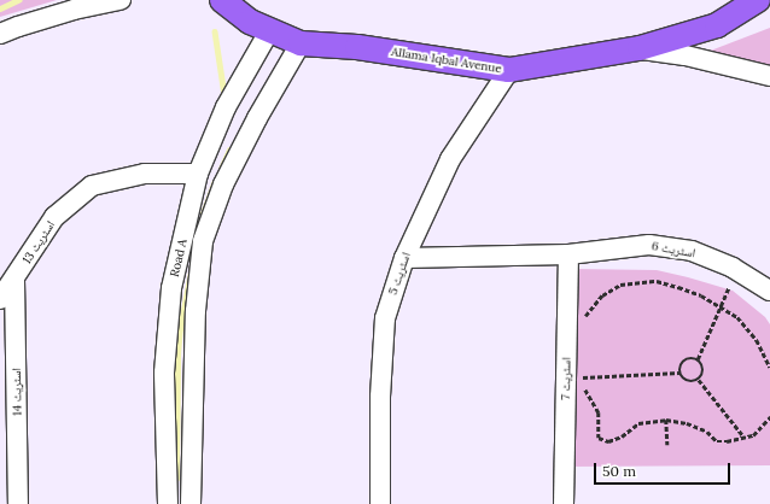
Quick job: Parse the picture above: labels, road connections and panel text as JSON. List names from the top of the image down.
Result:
{
  "streets": {
    "main road": ["Allama Iqbal Avenue"],
    "street": [
      "اسٹریٹ 13",
      "اسٹریٹ 6",
      "Road A",
      "اسٹریٹ 5",
      "اسٹریٹ 7",
      "اسٹریٹ 14"
    ]
  },
  "crossings": [
    ["Allama Iqbal Avenue", "Road A"],
    ["Allama Iqbal Avenue", "اسٹریٹ 5"],
    ["اسٹریٹ 13", "Road A"],
    ["اسٹریٹ 13", "اسٹریٹ 14"],
    ["اسٹریٹ 6", "اسٹریٹ 5"],
    ["اسٹریٹ 6", "اسٹریٹ 7"]
  ],
  "scale_bar": "50 m"
}
